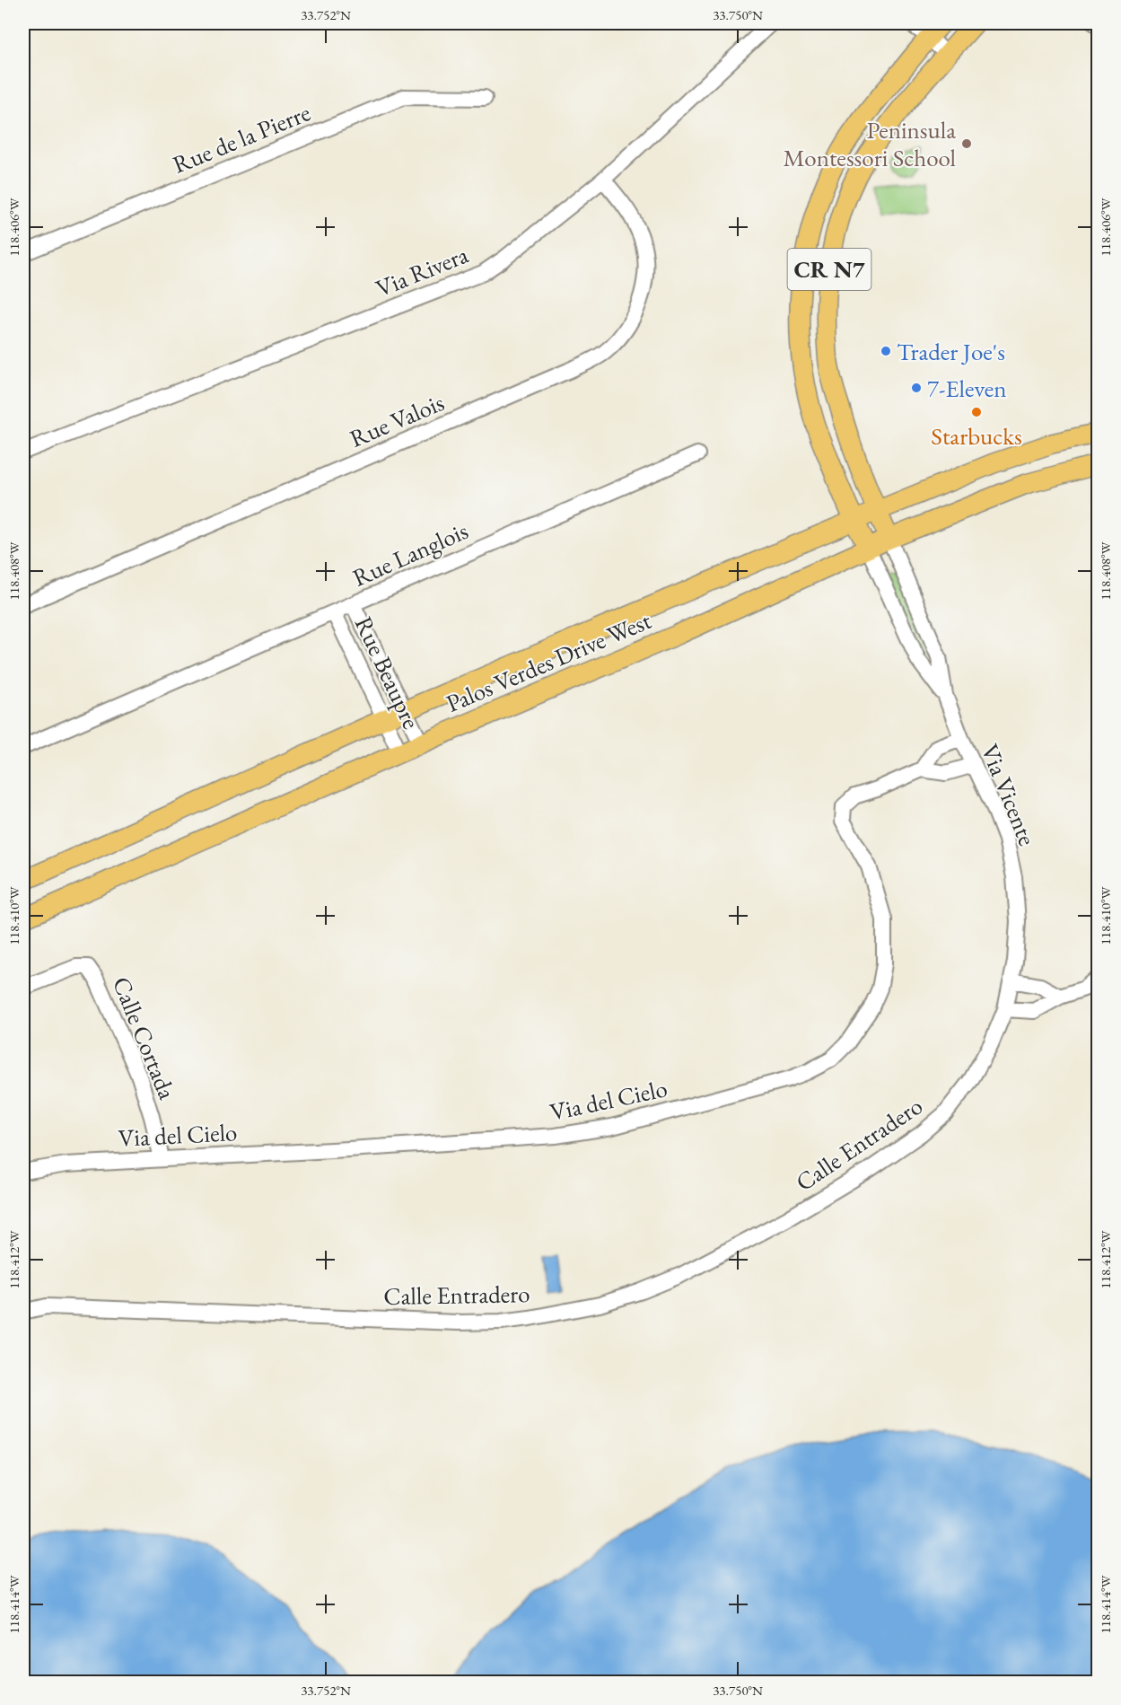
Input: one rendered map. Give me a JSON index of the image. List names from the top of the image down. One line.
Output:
{"streets":{"main road":["CR N7","Palos Verdes Drive West"],"street":["Rue de la Pierre","Via Rivera","Rue Valois","Rue Langlois","Rue Beaupre","Via Vicente","Calle Cortada","Via del Cielo","Calle Entradero"]},"crossings":[["CR N7","Palos Verdes Drive West"],["CR N7","Via Vicente"],["Via Rivera","Rue Valois"],["Rue Langlois","Rue Beaupre"],["Palos Verdes Drive West","Rue Beaupre"],["Palos Verdes Drive West","Via Vicente"],["Via Vicente","Calle Entradero"],["Calle Cortada","Via del Cielo"]],"places":["Peninsula Montessori School","Trader Joe's","7-Eleven","Starbucks"],"coordinates":["33.752°N","33.750°N","118.406°W","118.408°W","118.410°W","118.412°W","118.414°W"]}
